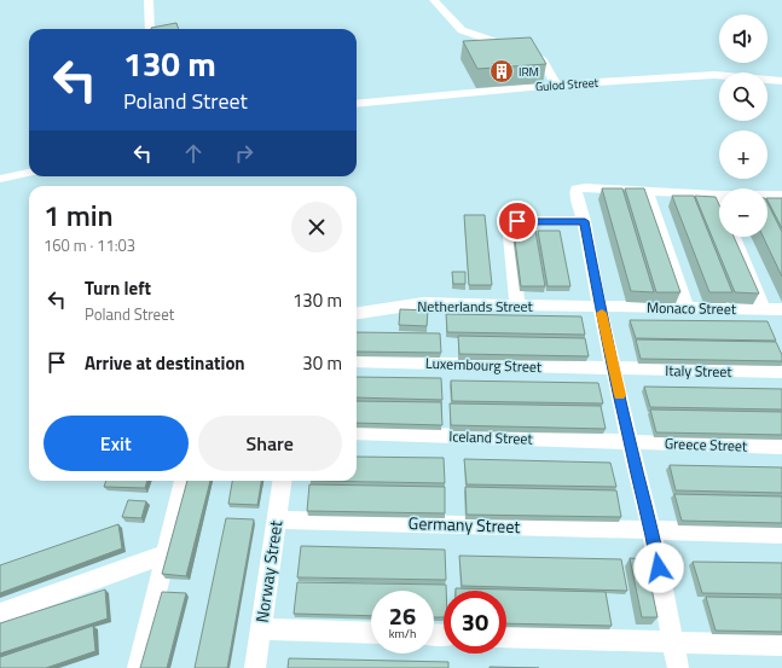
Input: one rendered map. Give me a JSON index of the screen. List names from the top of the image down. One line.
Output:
{"streets":{"street":["Gulod Street","Netherlands Street","Monaco Street","Luxembourg Street","Italy Street","Iceland Street","Greece Street","Germany Street","Norway Street"]},"crossings":[["Netherlands Street","Monaco Street"],["Luxembourg Street","Italy Street"],["Iceland Street","Greece Street"],["Germany Street","Norway Street"]],"places":{"building":["IRM"]},"page":{"map_buttons":["+","−"],"turn":["130 m","Poland Street"],"heading":["1 min","160 m · 11:03"],"list":[{"name":"Turn left","note":"Poland Street","value":"130 m"},{"name":"Arrive at destination","value":"30 m"}],"buttons":["Exit","Share"],"speed":"26 km/h","limit":"30"}}
